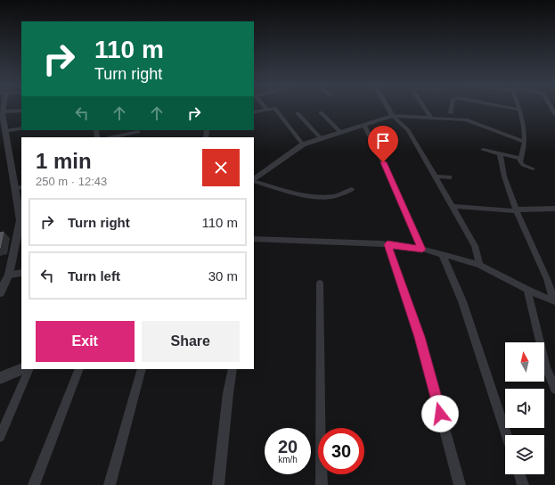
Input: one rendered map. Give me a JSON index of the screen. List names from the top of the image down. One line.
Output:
{"north":"top","page":{"turn":["110 m","Turn right"],"heading":["1 min","250 m · 12:43"],"list":[{"name":"Turn right","value":"110 m"},{"name":"Turn left","value":"30 m"}],"buttons":["Exit","Share"],"speed":"20 km/h","limit":"30"}}
